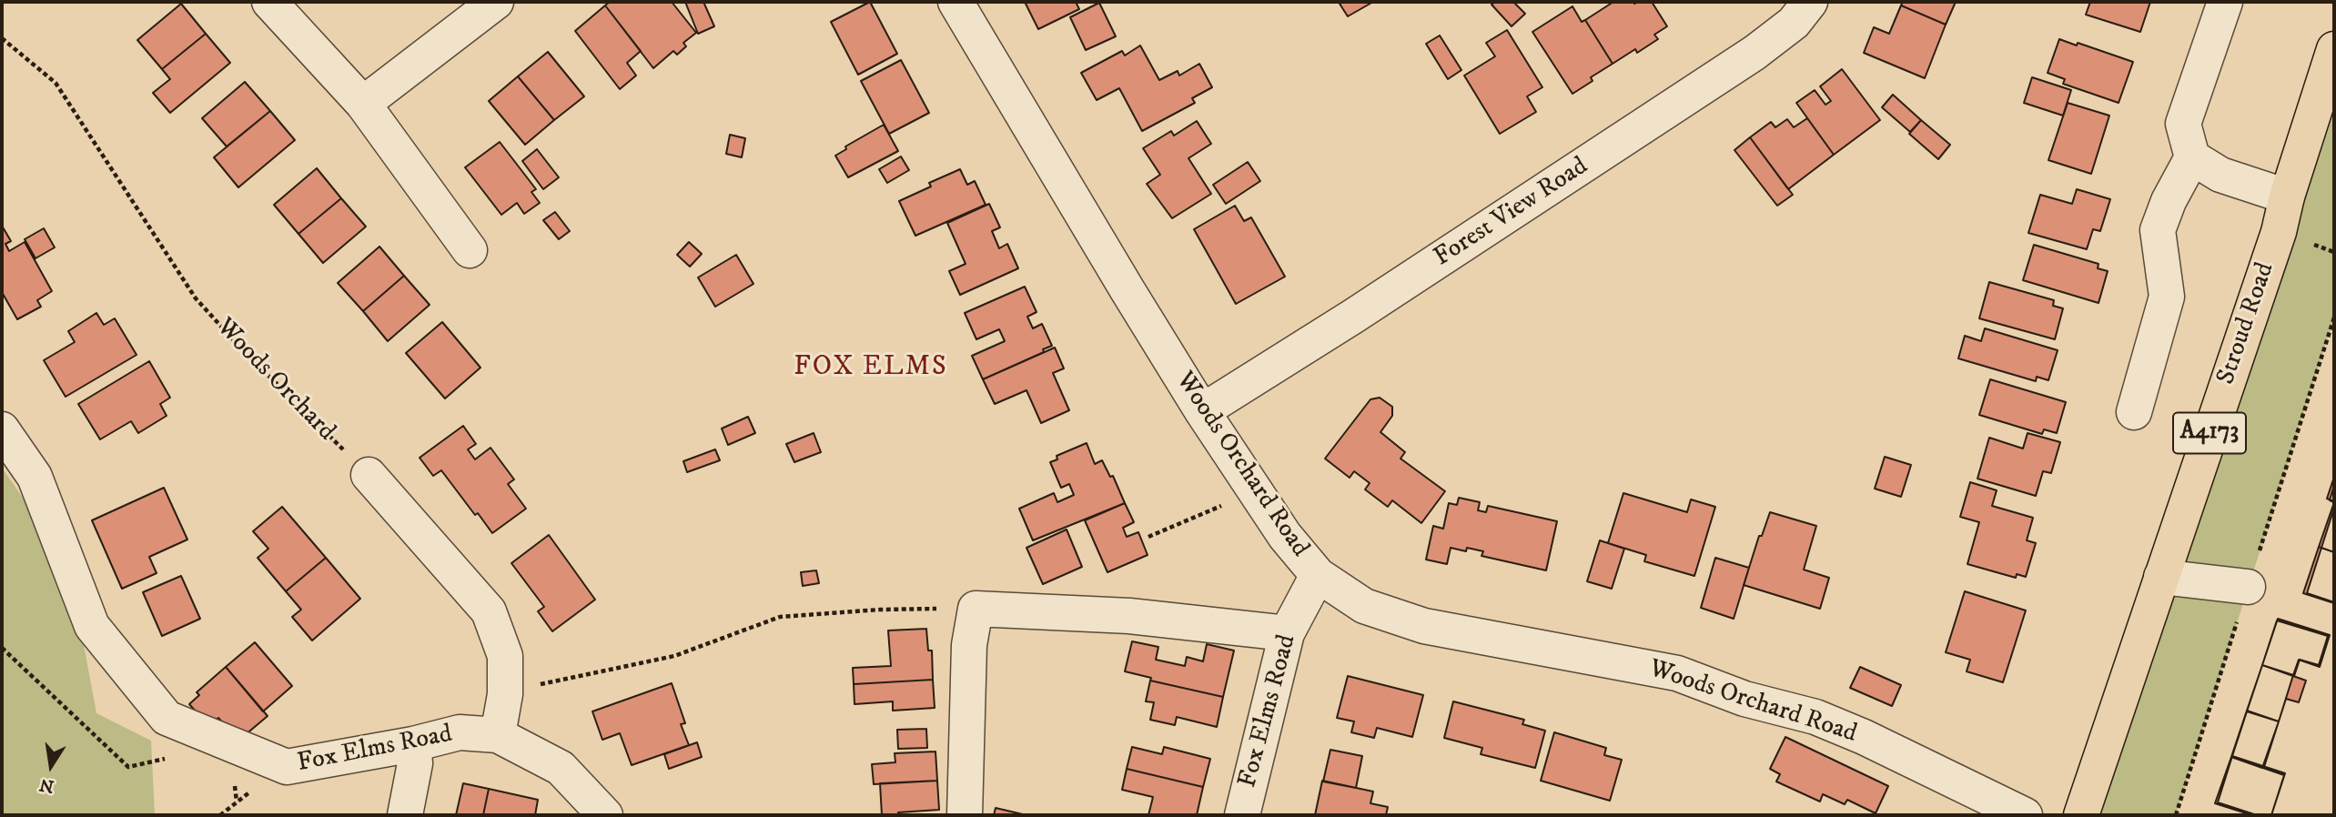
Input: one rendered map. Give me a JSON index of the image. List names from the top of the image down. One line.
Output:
{"streets":{"main road":["Stroud Road","A4173"],"street":["Forest View Road","Woods Orchard Road","Fox Elms Road"],"path":["Woods Orchard"]},"crossings":[["Forest View Road","Woods Orchard Road"],["Woods Orchard Road","Fox Elms Road"]],"districts":["FOX ELMS"],"north":"bottom"}
